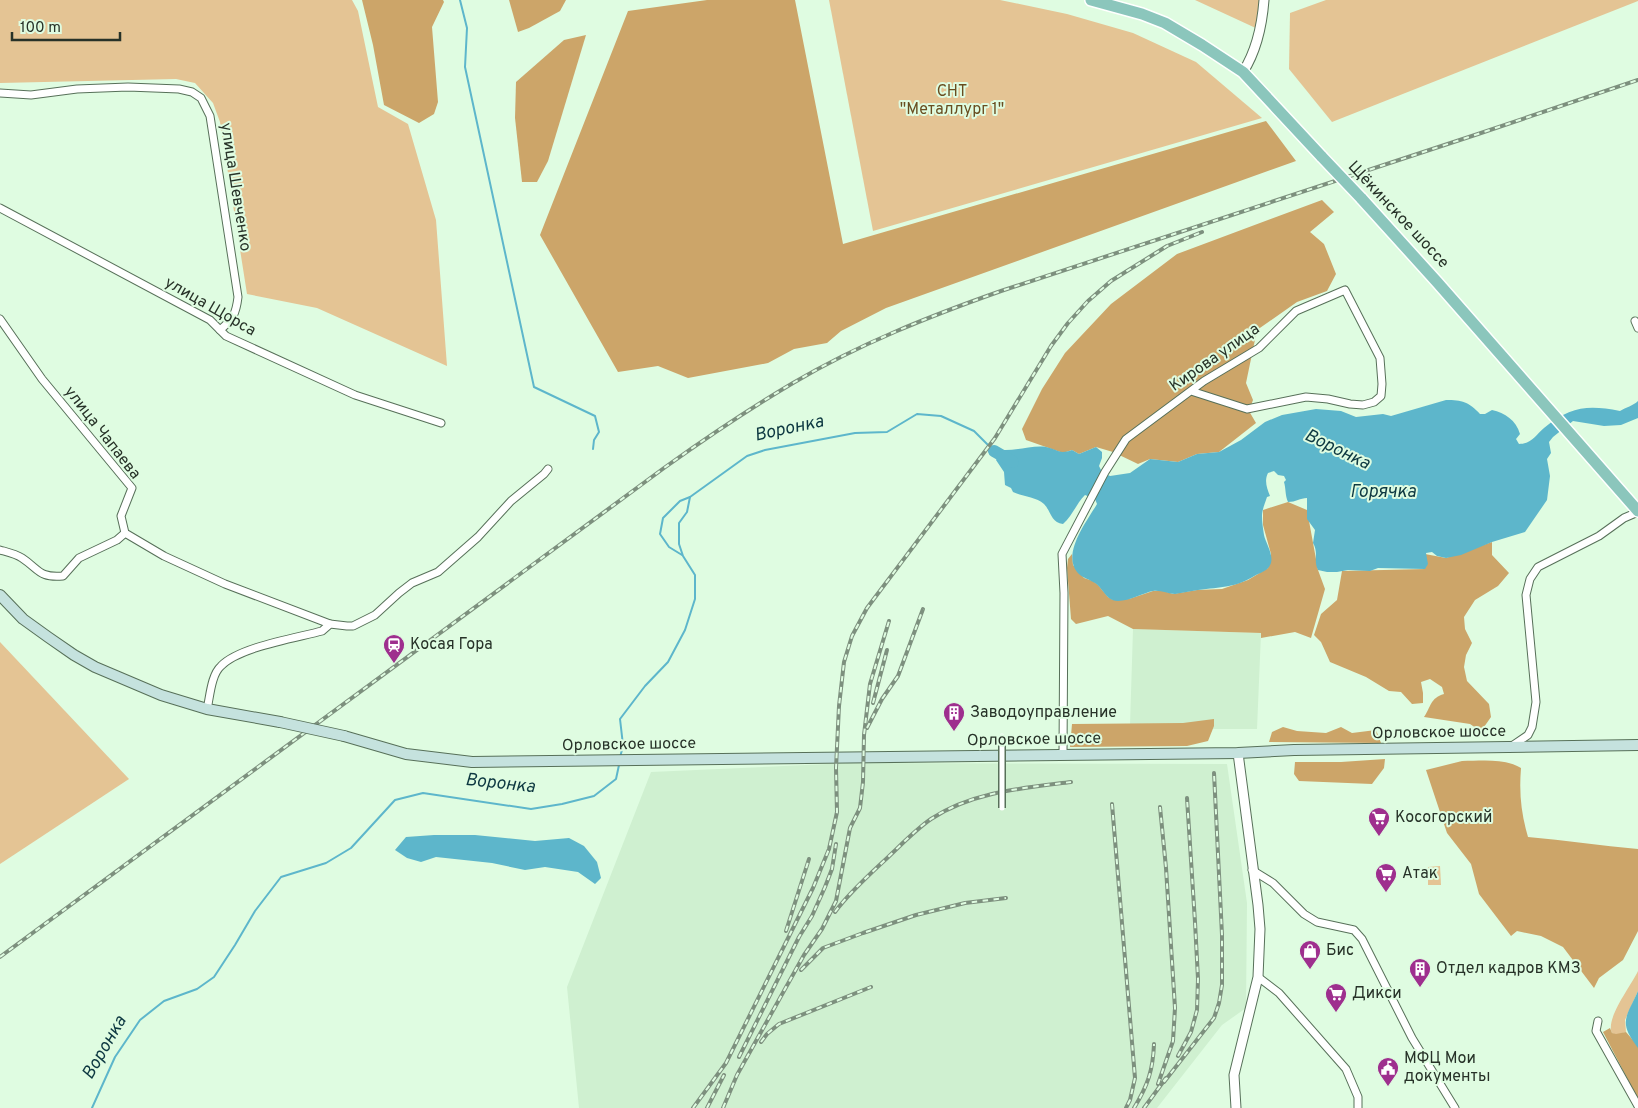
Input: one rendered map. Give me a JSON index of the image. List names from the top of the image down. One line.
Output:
{"streets":{"main road":["Щёкинское шоссе","Орловское шоссе"],"street":["улица Шевченко","улица Щорса","Кирова улица","улица Чапаева"]},"crossings":[["улица Шевченко","улица Щорса"],["Кирова улица","Орловское шоссе"]],"water":["Воронка","Горячка"],"parks":["СНТ \"Металлург 1\""],"places":{"station":["Косая Гора"],"building":["Заводоуправление","Отдел кадров КМЗ"],"supermarket":["Косогорский","Атак","Дикси"],"shop":["Бис"],"public building":["МФЦ Мои документы"]},"scale_bar":"100 m"}
